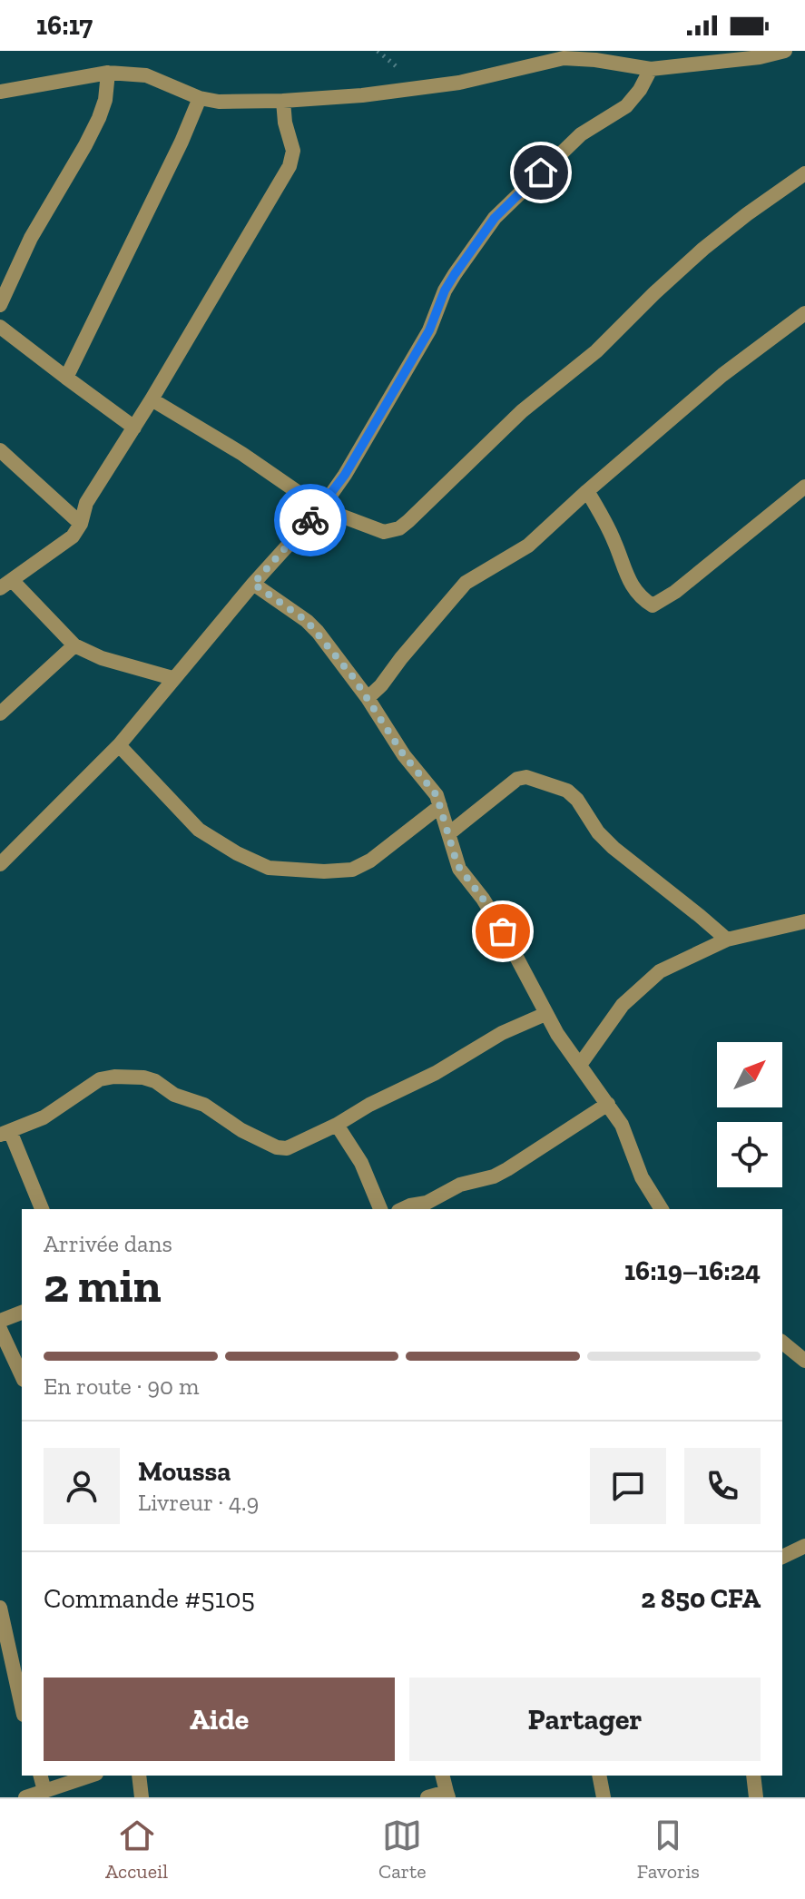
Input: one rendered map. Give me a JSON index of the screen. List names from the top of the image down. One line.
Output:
{"north":"top right","page":{"status":"16:17","heading":["2 min","Arrivée dans","16:19–16:24"],"panel":["Moussa","Livreur · 4.9","Commande #5105","2 850 CFA"],"bar":"En route · 90 m","buttons":["Aide","Partager"],"tabs":["Accueil","Carte","Favoris"]}}
